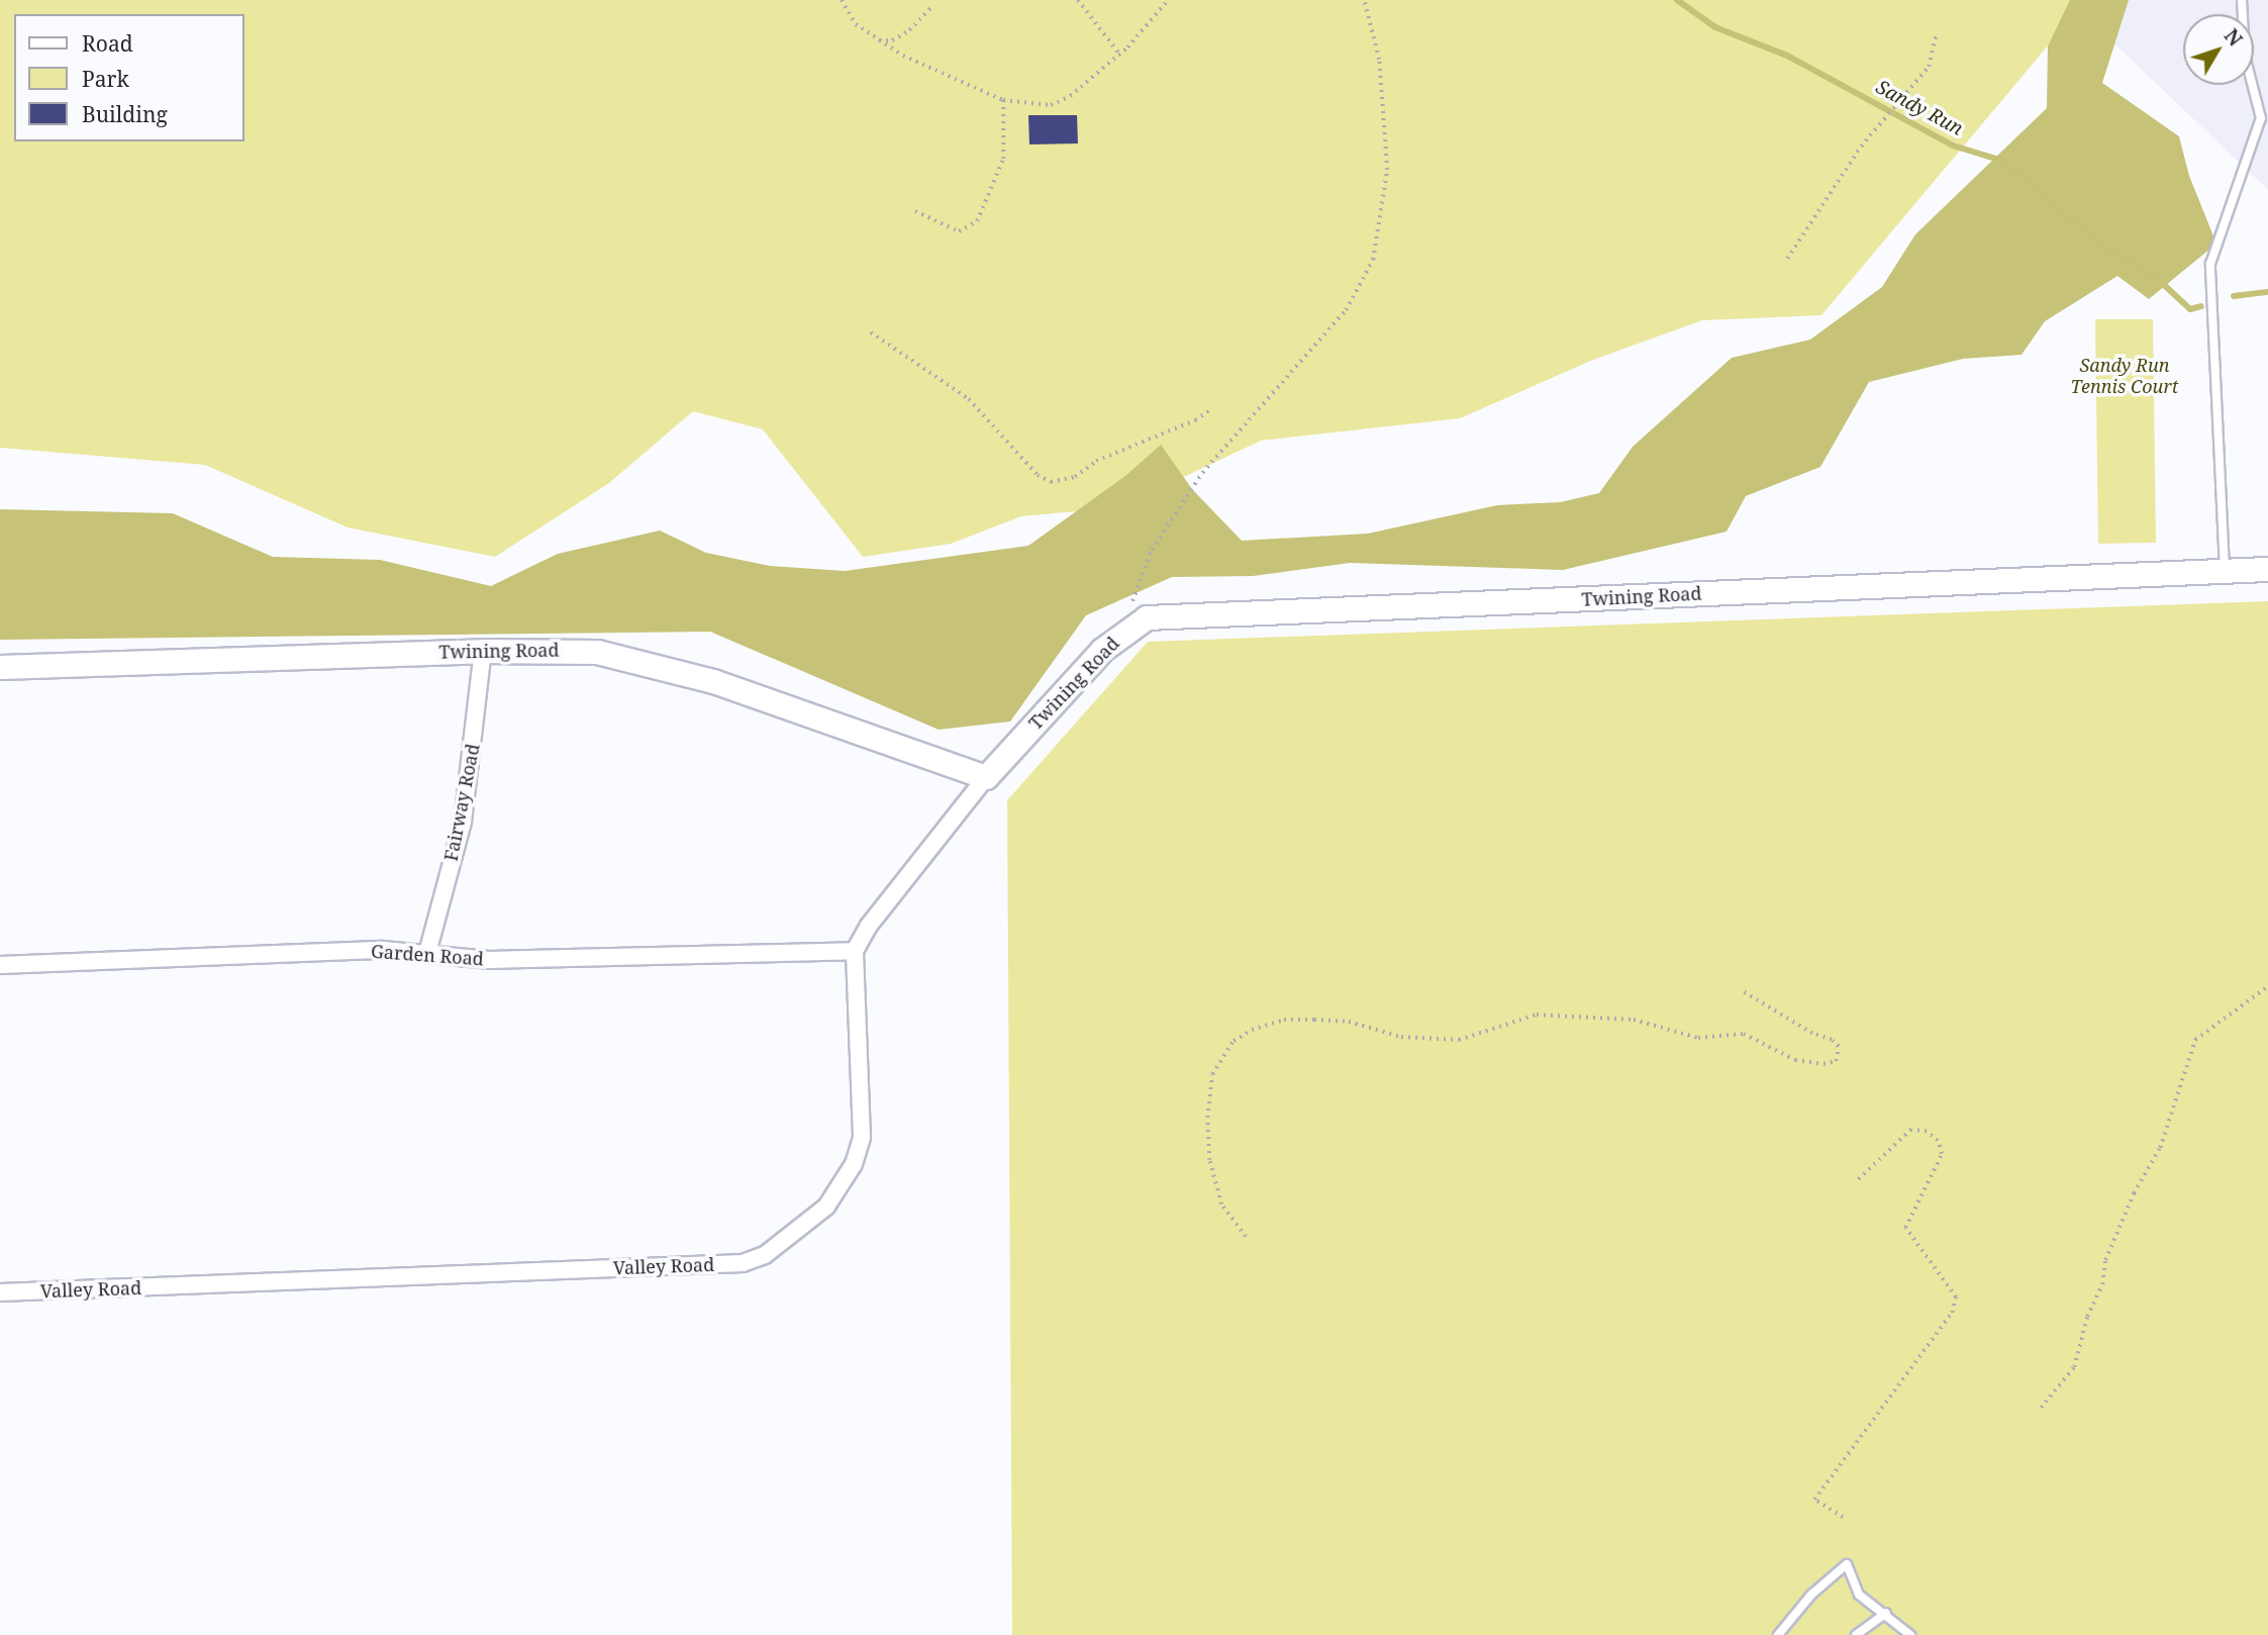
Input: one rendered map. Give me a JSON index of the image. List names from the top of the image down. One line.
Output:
{"streets":{"street":["Twining Road","Fairway Road","Garden Road","Valley Road"]},"crossings":[["Twining Road","Fairway Road"],["Fairway Road","Garden Road"],["Garden Road","Valley Road"]],"water":["Sandy Run"],"parks":["Sandy Run Tennis Court"],"legend":["Road","Park","Building"],"north":"top right"}
